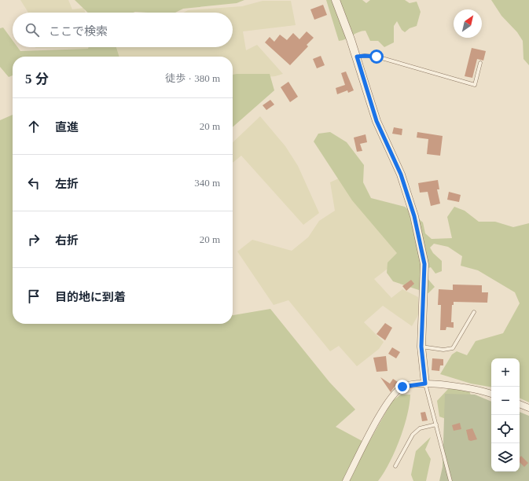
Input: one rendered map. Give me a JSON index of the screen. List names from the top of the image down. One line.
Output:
{"north":"top right","page":{"search":"ここで検索","heading":["5 分","徒歩 · 380 m"],"list":[["直進","20 m"],["左折","340 m"],["右折","20 m"],"目的地に到着"],"map_buttons":["+","−"]}}
